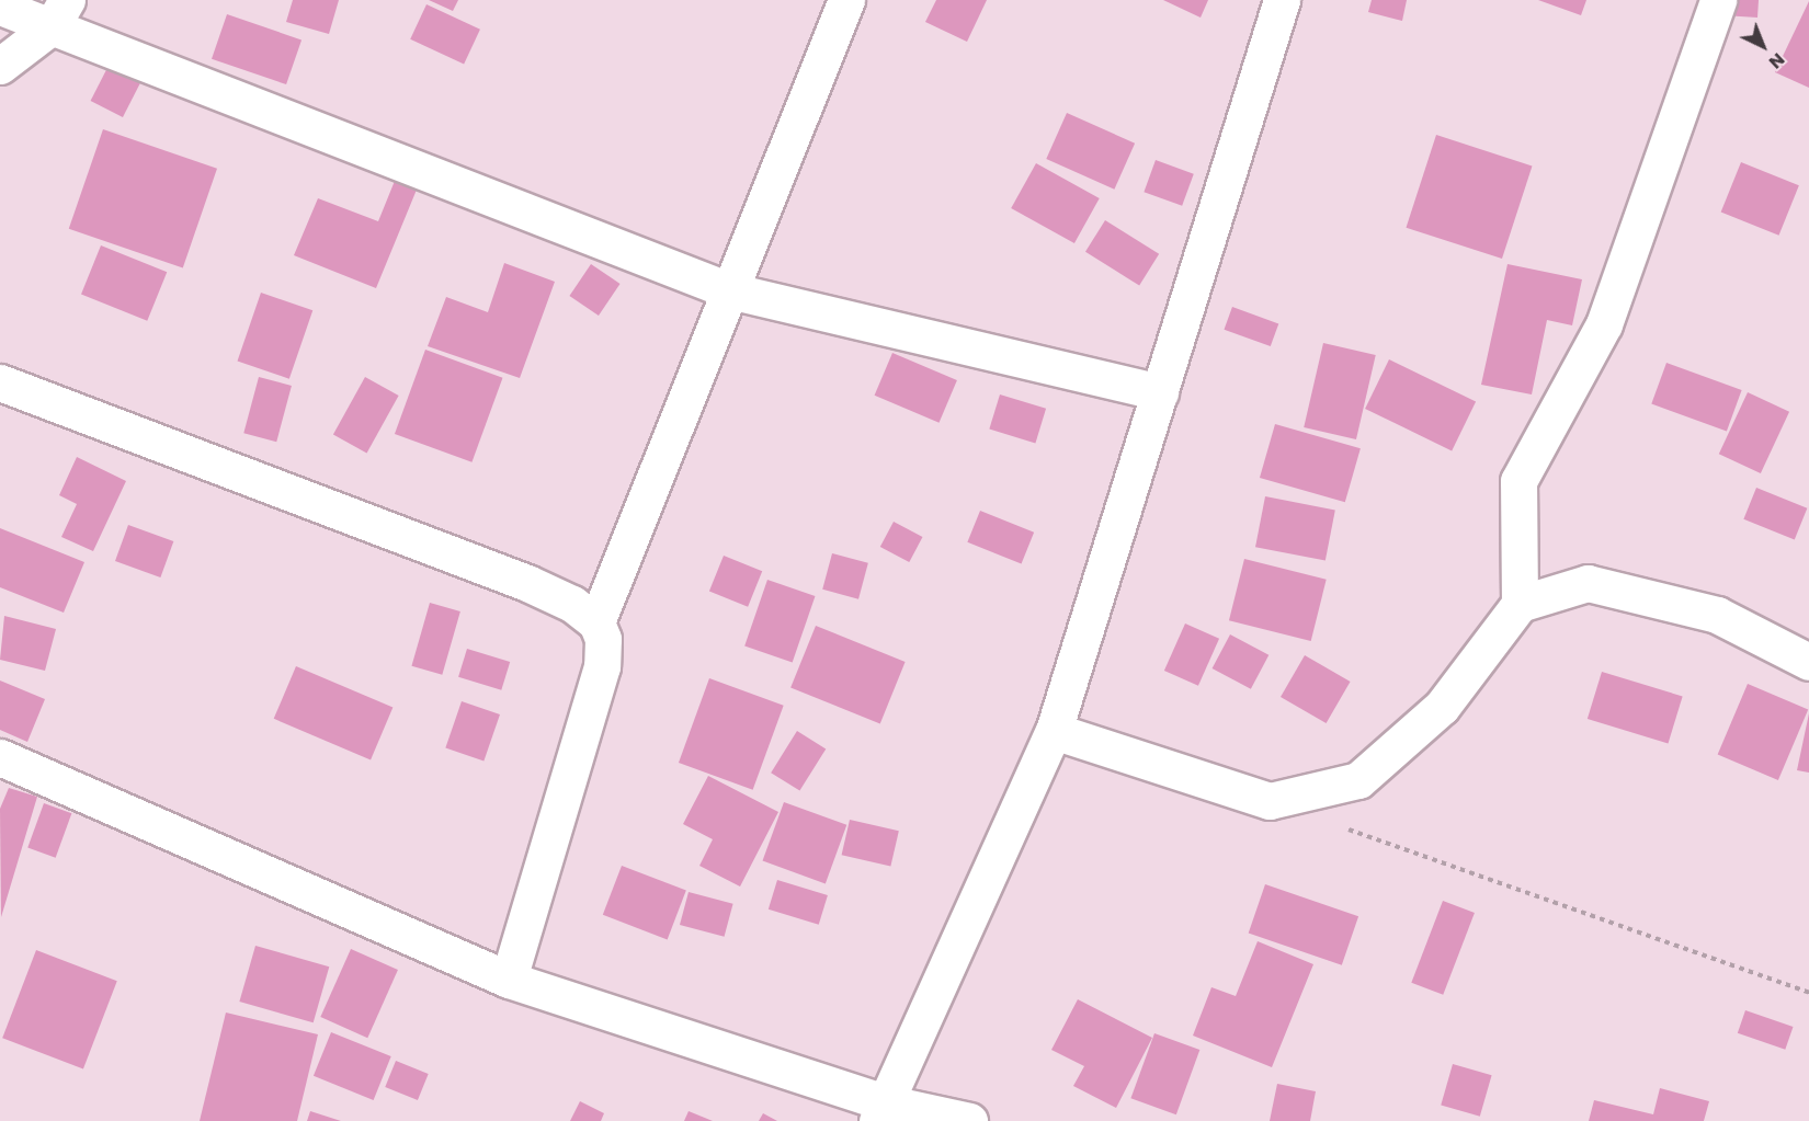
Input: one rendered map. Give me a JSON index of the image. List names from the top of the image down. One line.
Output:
{"north":"bottom right"}
